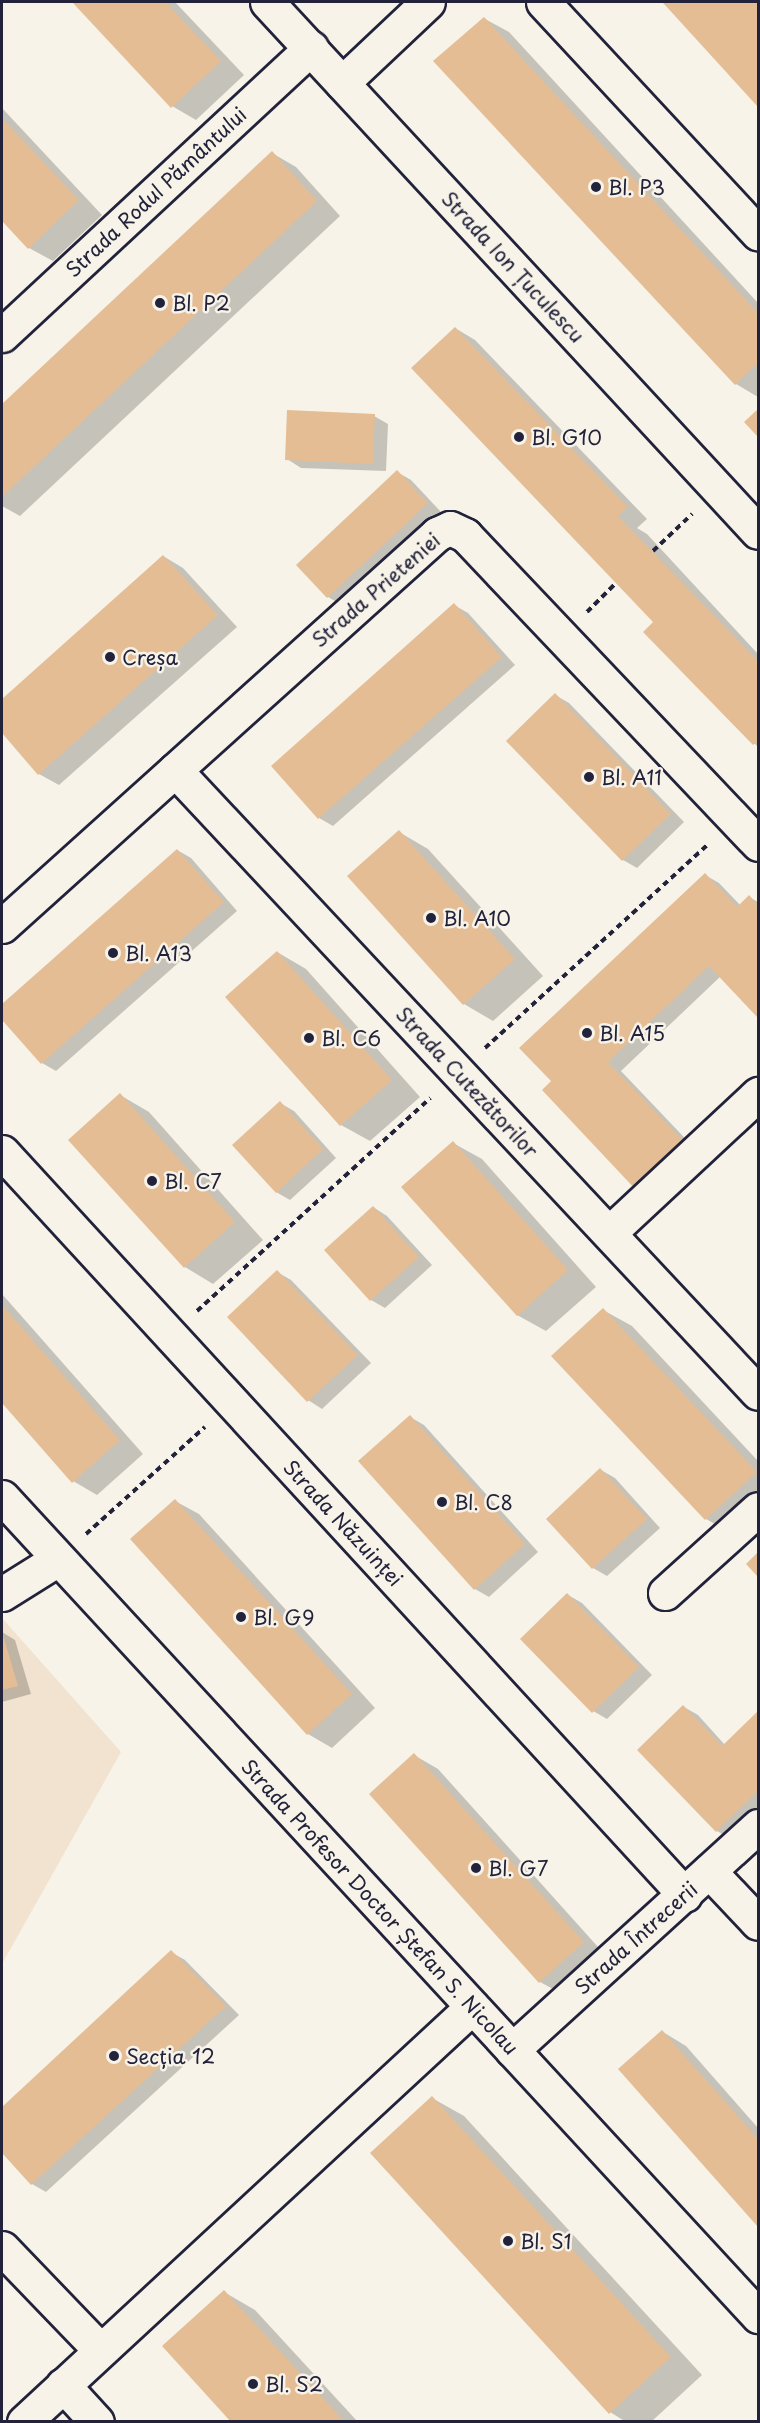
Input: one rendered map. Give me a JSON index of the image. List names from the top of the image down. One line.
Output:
{"streets":{"street":["Strada Rodul Pământului","Strada Ion Țuculescu","Strada Prieteniei","Strada Cutezătorilor","Strada Năzuinței","Strada Profesor Doctor Ștefan S. Nicolau","Strada Întrecerii"]},"crossings":[["Strada Rodul Pământului","Strada Ion Țuculescu"],["Strada Prieteniei","Strada Cutezătorilor"],["Strada Năzuinței","Strada Întrecerii"],["Strada Profesor Doctor Ștefan S. Nicolau","Strada Întrecerii"]],"places":["Bl. P3","Bl. P2","Bl. G10","Creșa","Bl. A11","Bl. A10","Bl. A13","Bl. A15","Bl. C6","Bl. C7","Bl. C8","Bl. G9","Bl. G7","Secția 12","Bl. S1","Bl. S2"]}
